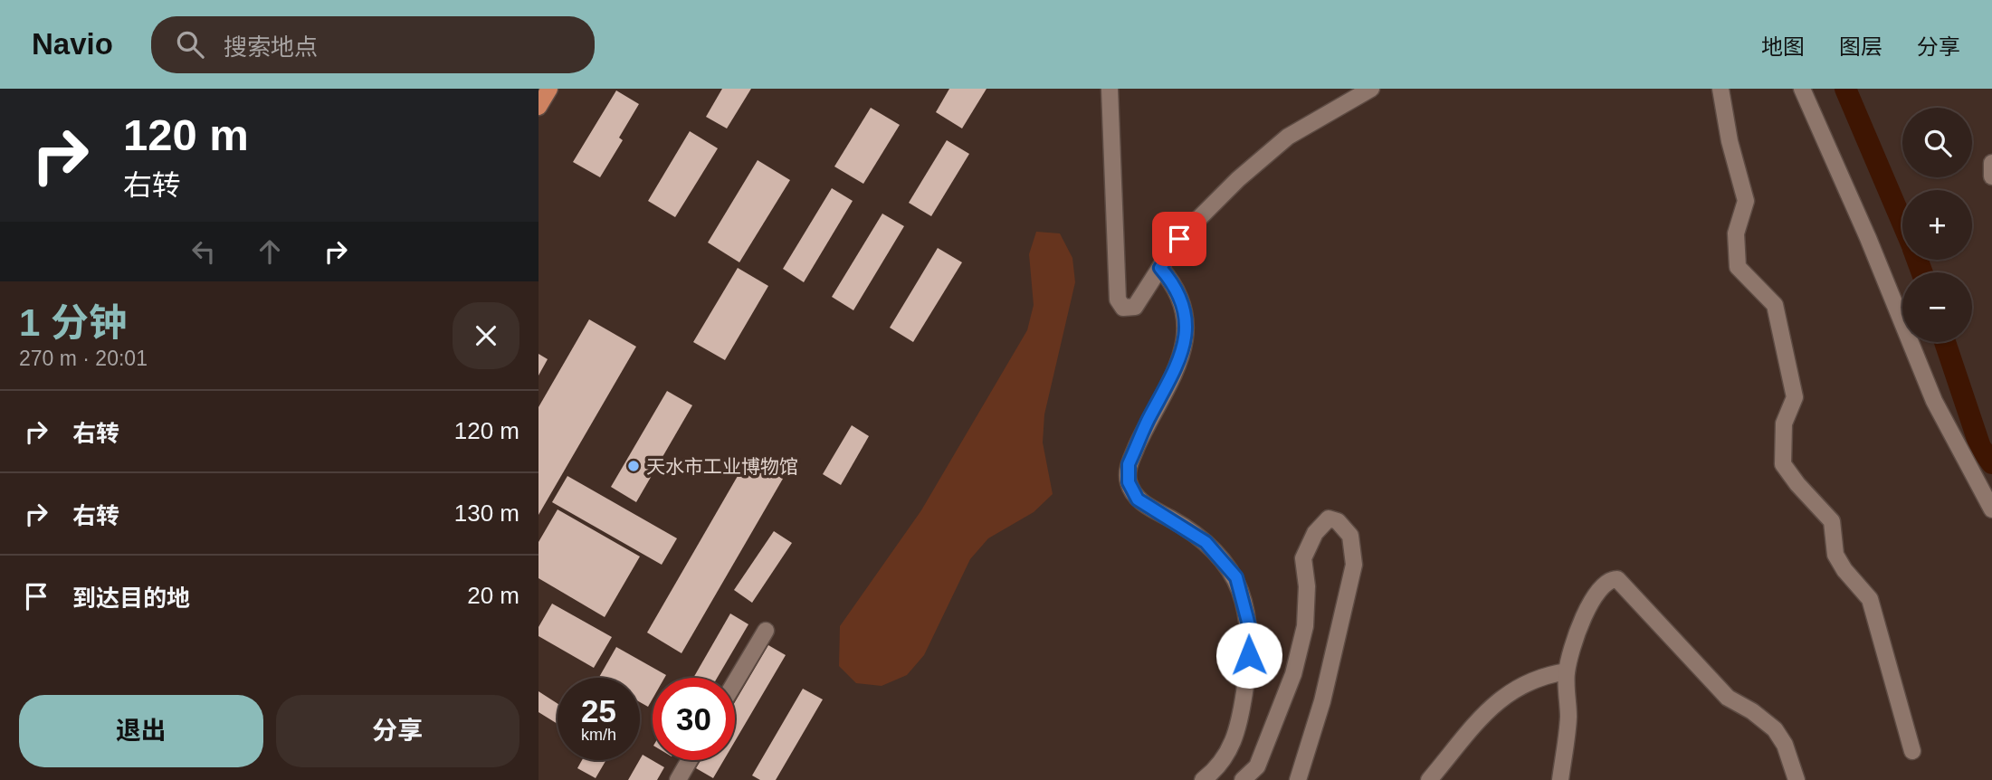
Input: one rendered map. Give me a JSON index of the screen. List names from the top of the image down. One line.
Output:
{"places":["天水市工业博物馆"],"page":{"header":"Navio","search":"搜索地点","nav":["地图","图层","分享"],"turn":["120 m","右转"],"map_buttons":["+","−"],"heading":["1 分钟","270 m · 20:01"],"list":[{"name":"右转","value":"120 m"},{"name":"右转","value":"130 m"},{"name":"到达目的地","value":"20 m"}],"speed":"25 km/h","limit":"30","buttons":["退出","分享"]}}
